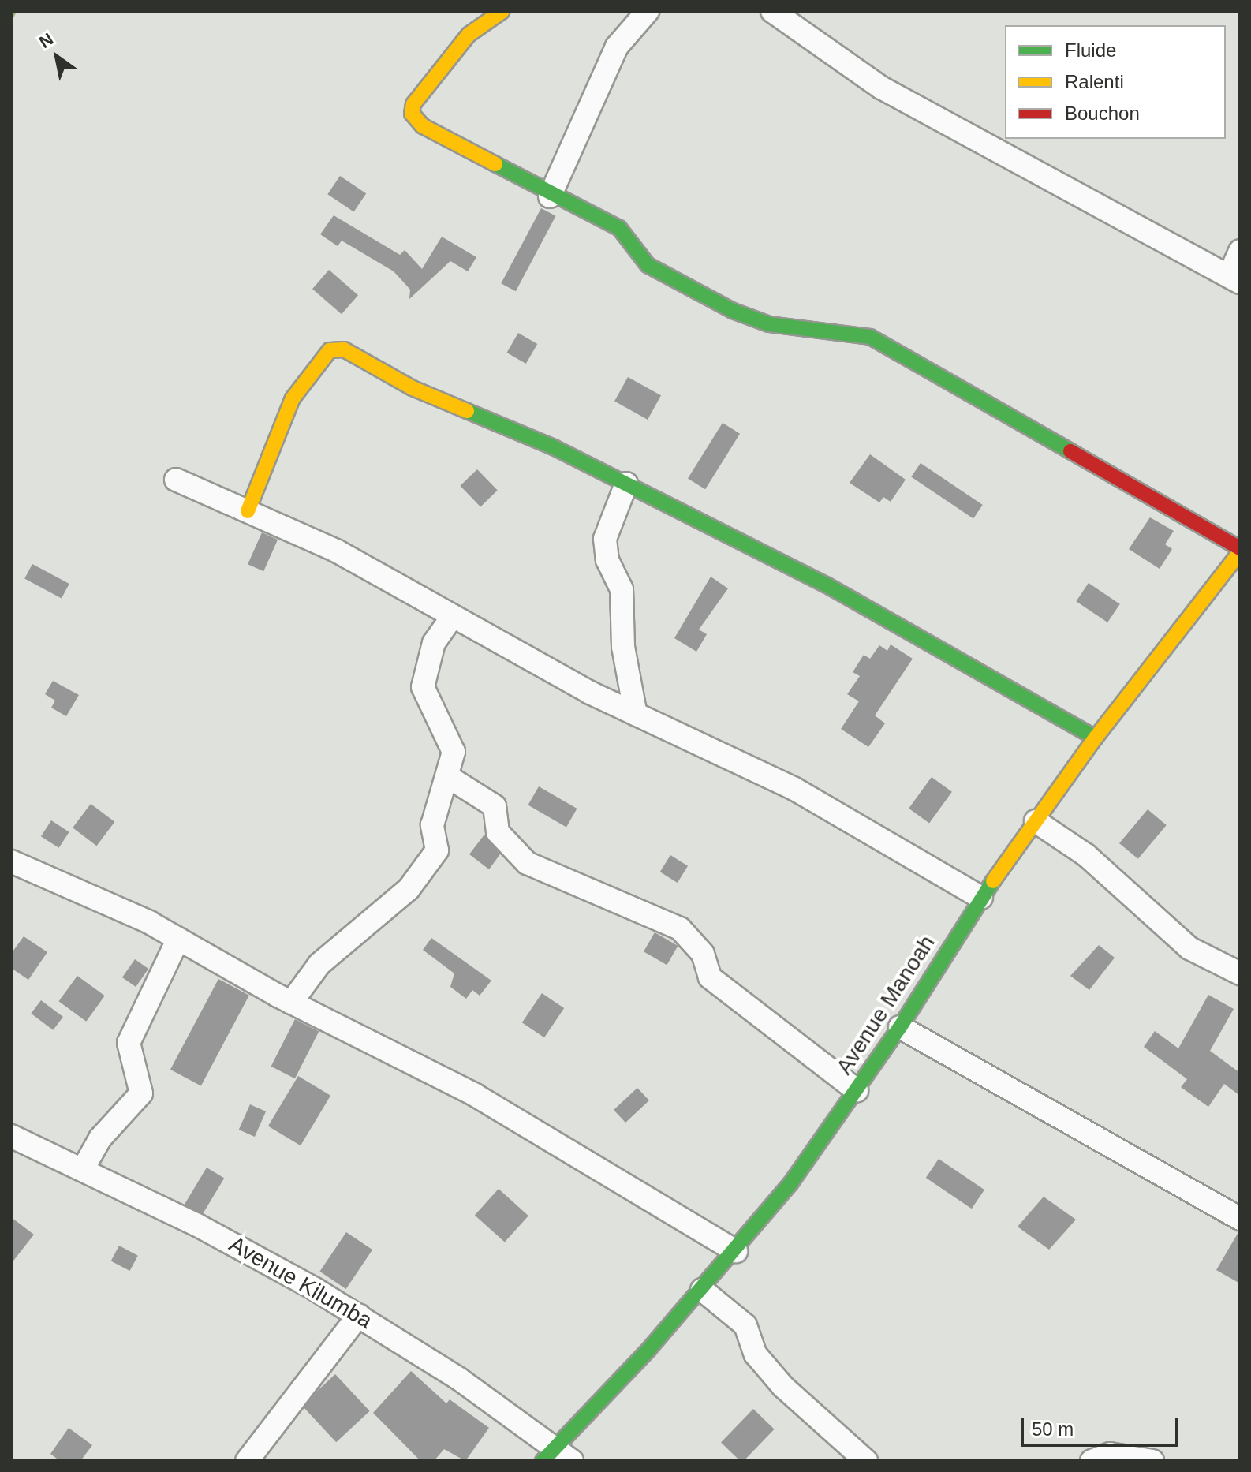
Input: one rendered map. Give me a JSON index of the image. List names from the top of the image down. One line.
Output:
{"streets":{"street":["Avenue Manoah","Avenue Kilumba"]},"crossings":[["Avenue Manoah","Avenue Kilumba"]],"legend":["Fluide","Ralenti","Bouchon"],"scale_bar":"50 m","north":"top left"}
